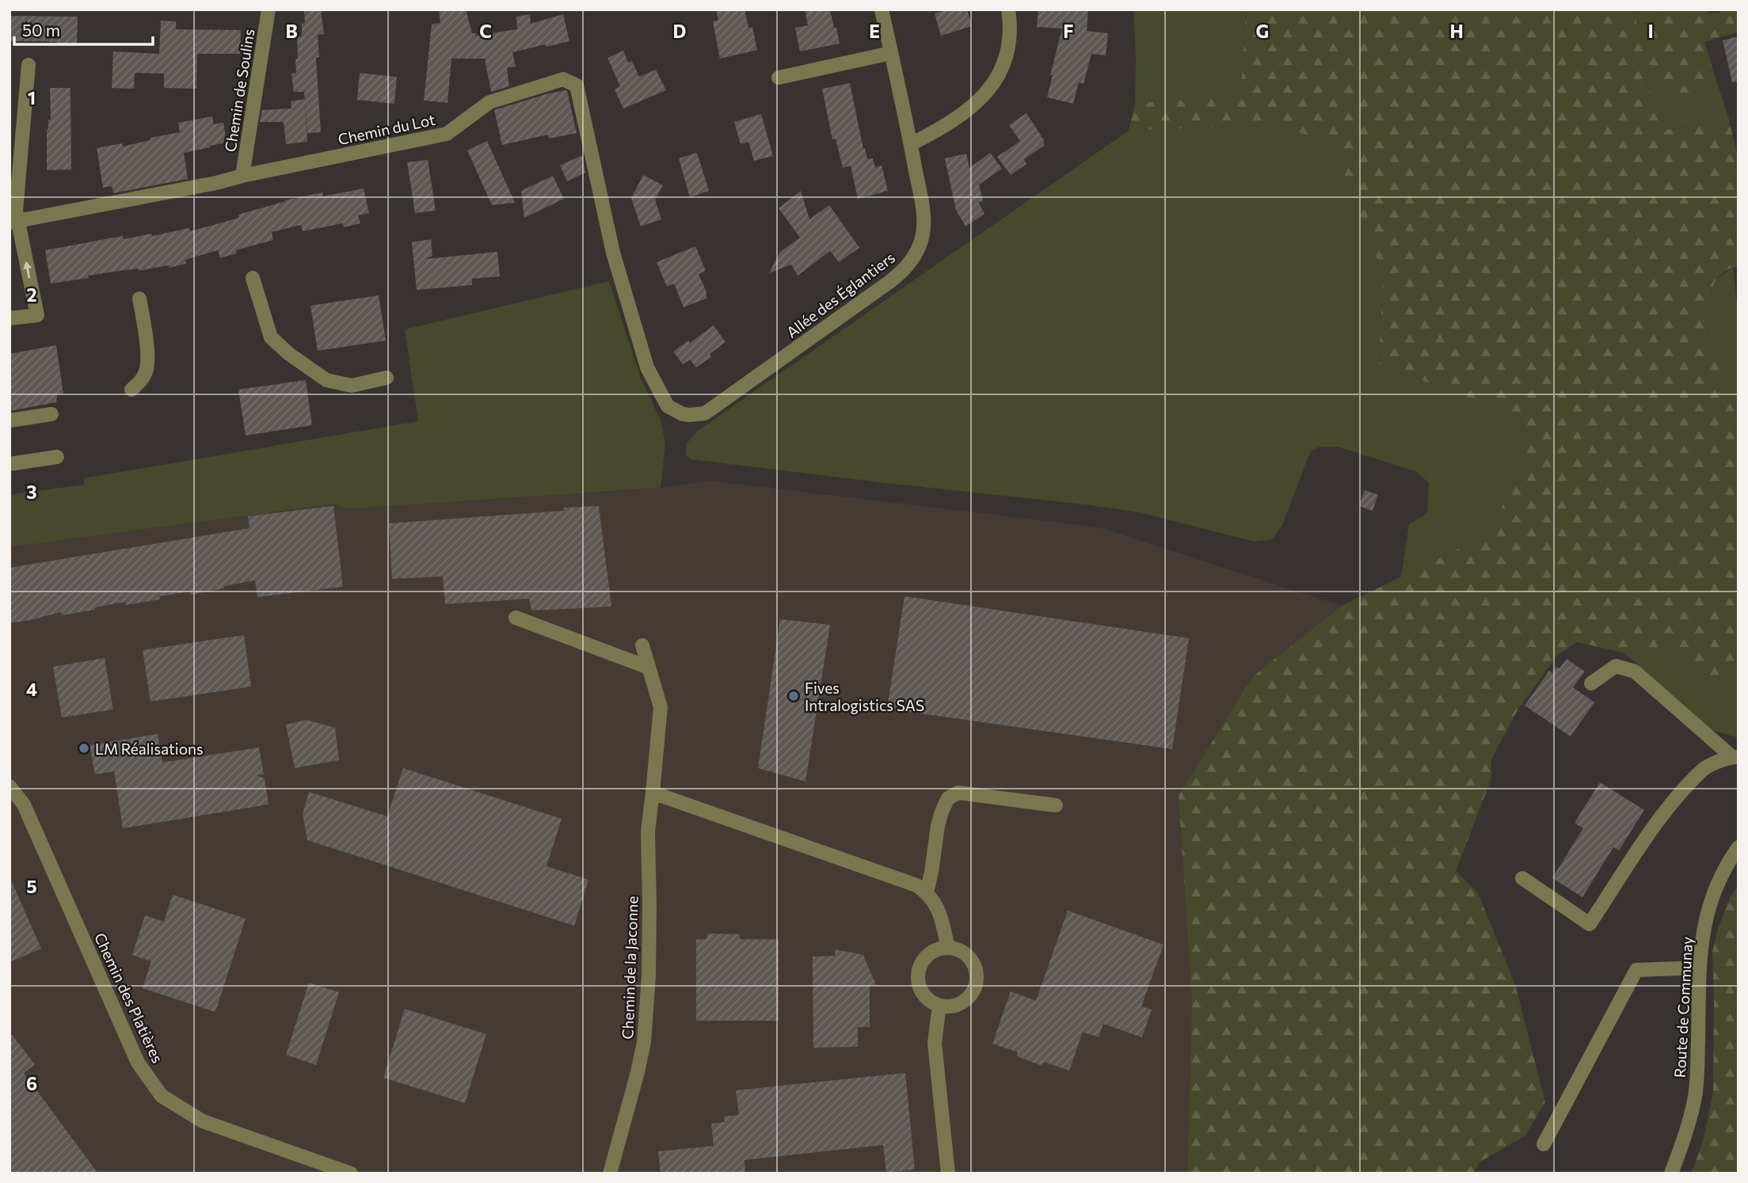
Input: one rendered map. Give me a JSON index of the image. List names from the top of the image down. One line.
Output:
{"streets":{"street":["Chemin de Soulins","Chemin du Lot","Allée des Églantiers","Chemin de la Jaconne","Chemin des Platières","Route de Communay"]},"crossings":[["Chemin de Soulins","Chemin du Lot"],["Chemin du Lot","Allée des Églantiers"]],"places":["Fives Intralogistics SAS","LM Réalisations"],"scale_bar":"50 m","grid":{"columns":["B","C","D","E","F","G","H","I"],"rows":["1","2","3","4","5","6"]}}
